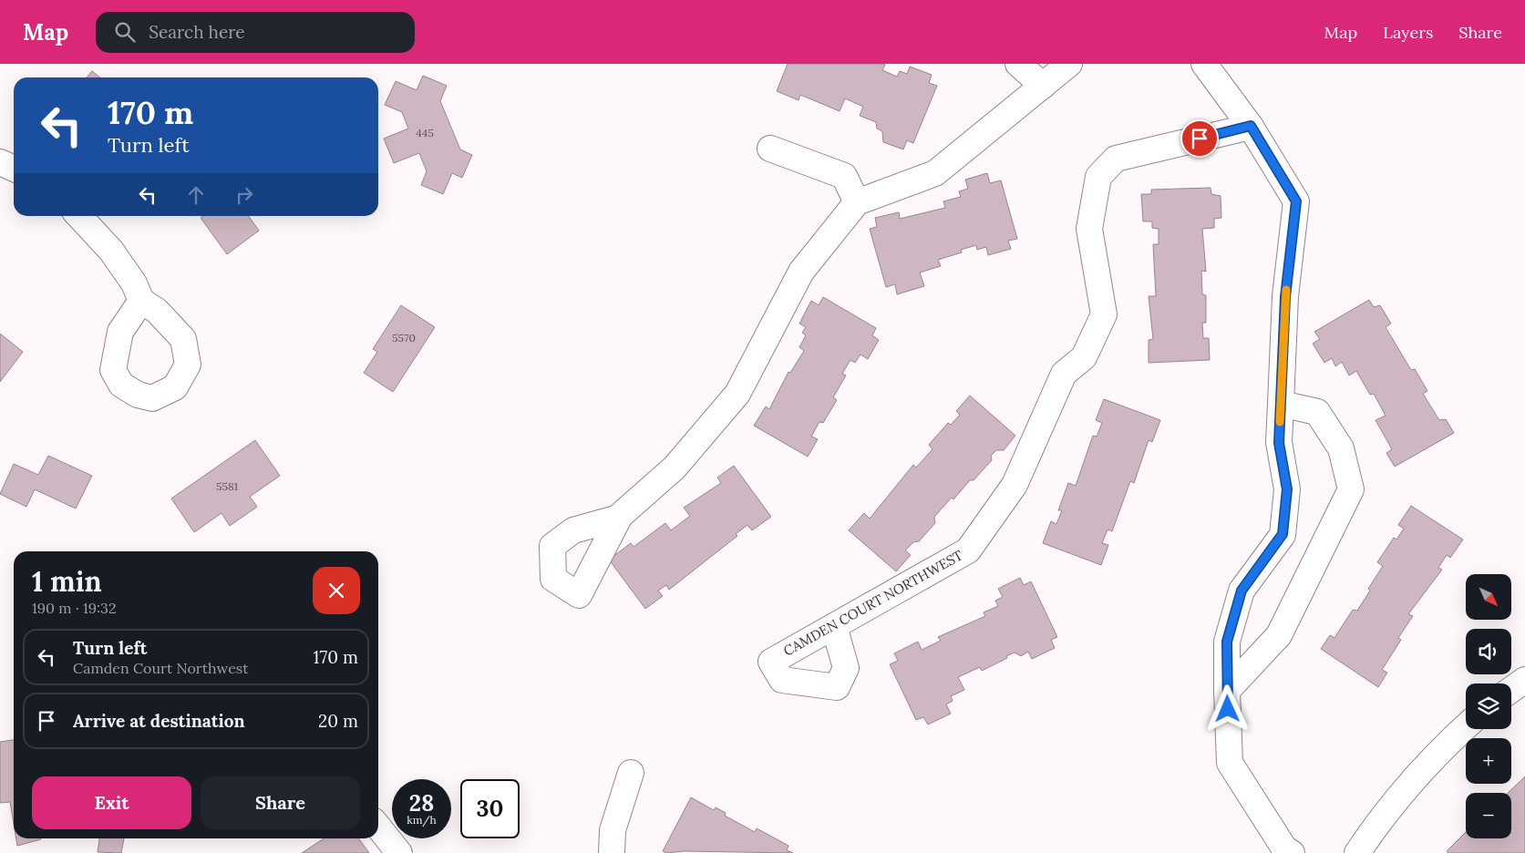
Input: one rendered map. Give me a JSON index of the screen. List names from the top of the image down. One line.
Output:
{"streets":{"street":["CAMDEN COURT NORTHWEST"]},"house_numbers":["445","5570","5581"],"north":"bottom right","page":{"header":"Map","search":"Search here","nav":["Map","Layers","Share"],"turn":["170 m","Turn left"],"heading":["1 min","190 m · 19:32"],"map_buttons":["+","−"],"list":[{"name":"Turn left","note":"Camden Court Northwest","value":"170 m"},{"name":"Arrive at destination","value":"20 m"}],"buttons":["Exit","Share"],"speed":"28 km/h","limit":"30"}}
